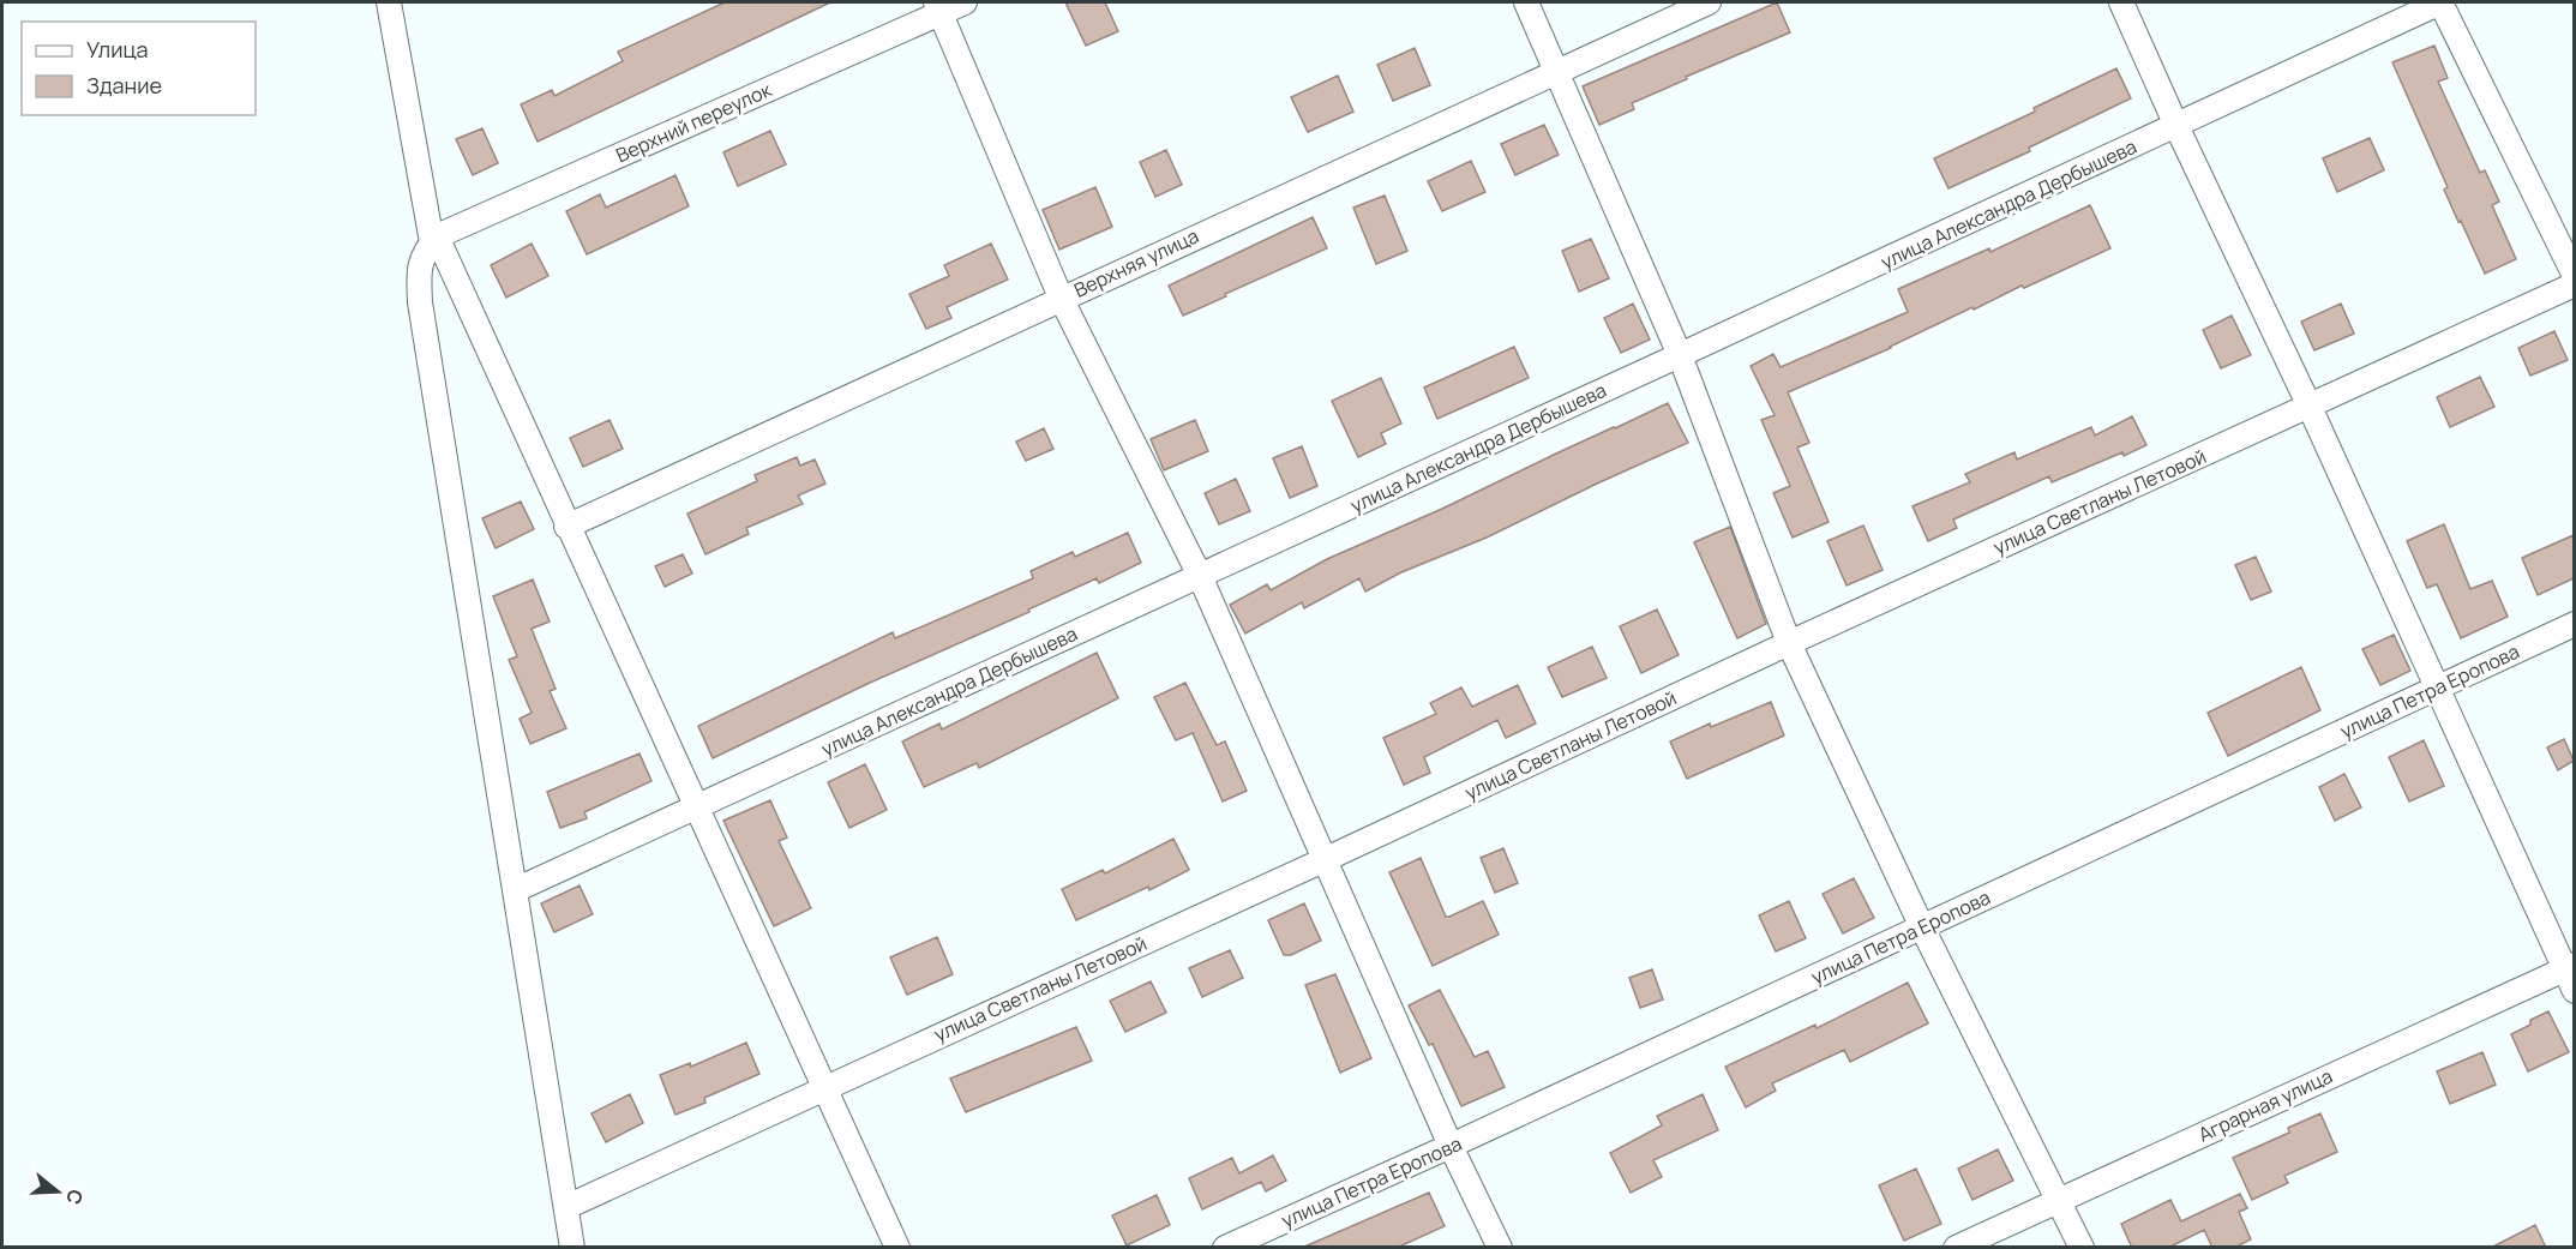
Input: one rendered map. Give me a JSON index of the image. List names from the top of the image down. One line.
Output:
{"streets":{"street":["Верхний переулок","улица Александра Дербышева","Верхняя улица","улица Светланы Летовой","улица Петра Еропова","Аграрная улица"]},"legend":["Улица","Здание"],"north":"right"}
